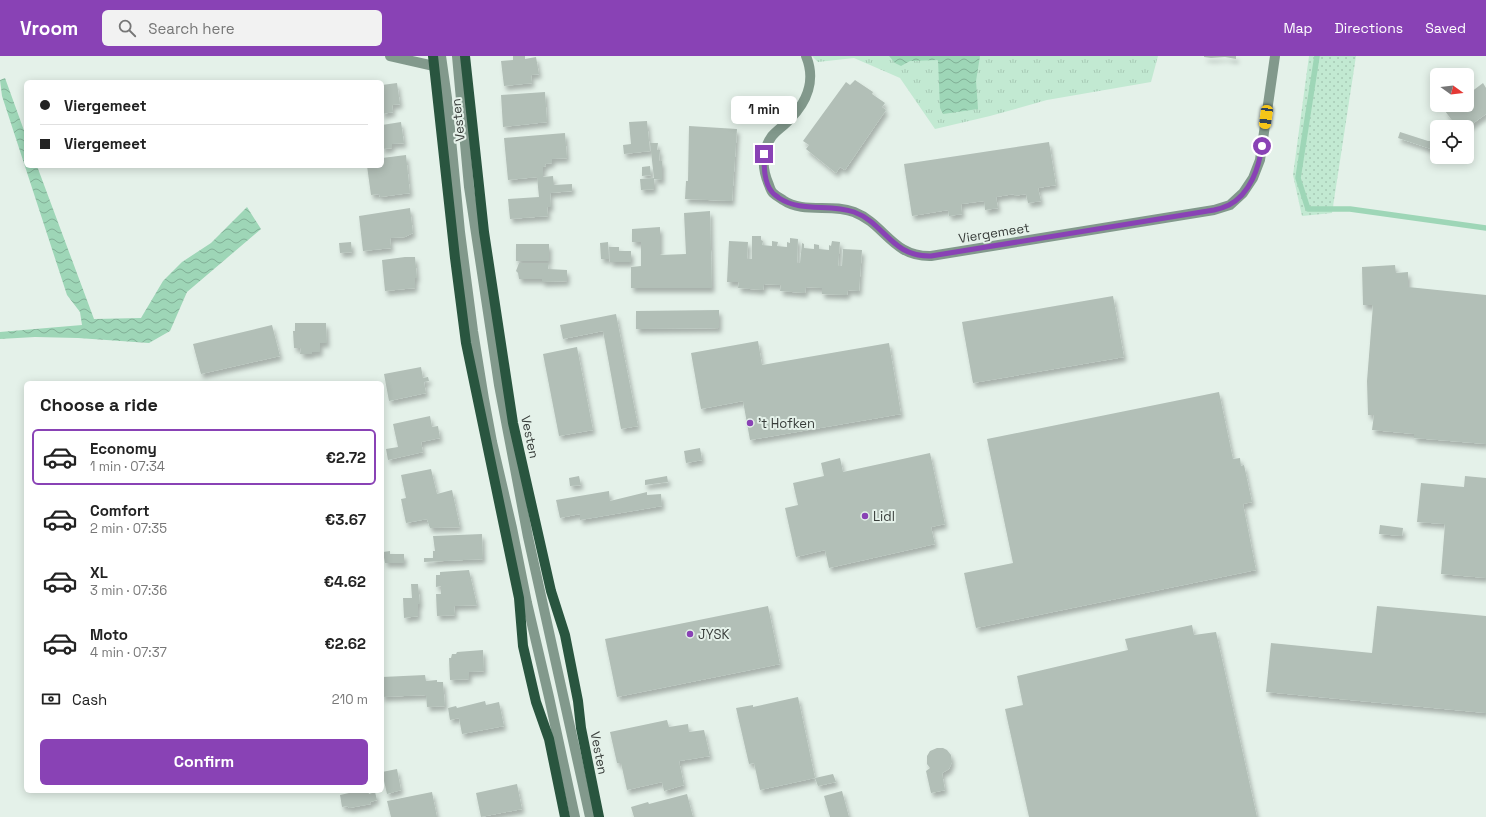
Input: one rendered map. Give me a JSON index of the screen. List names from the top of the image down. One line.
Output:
{"streets":{"main road":["Vesten"],"street":["Viergemeet"]},"places":["'t Hofken","Lidl","JYSK"],"north":"right","page":{"header":"Vroom","search":"Search here","nav":["Map","Directions","Saved"],"banner":["Viergemeet","Viergemeet"],"bubble":"1 min","heading":"Choose a ride","list":[{"name":"Economy","note":"1 min · 07:34","value":"€2.72"},{"name":"Comfort","note":"2 min · 07:35","value":"€3.67"},{"name":"XL","note":"3 min · 07:36","value":"€4.62"},{"name":"Moto","note":"4 min · 07:37","value":"€2.62"}],"pay":["Cash","210 m"],"buttons":"Confirm"}}
